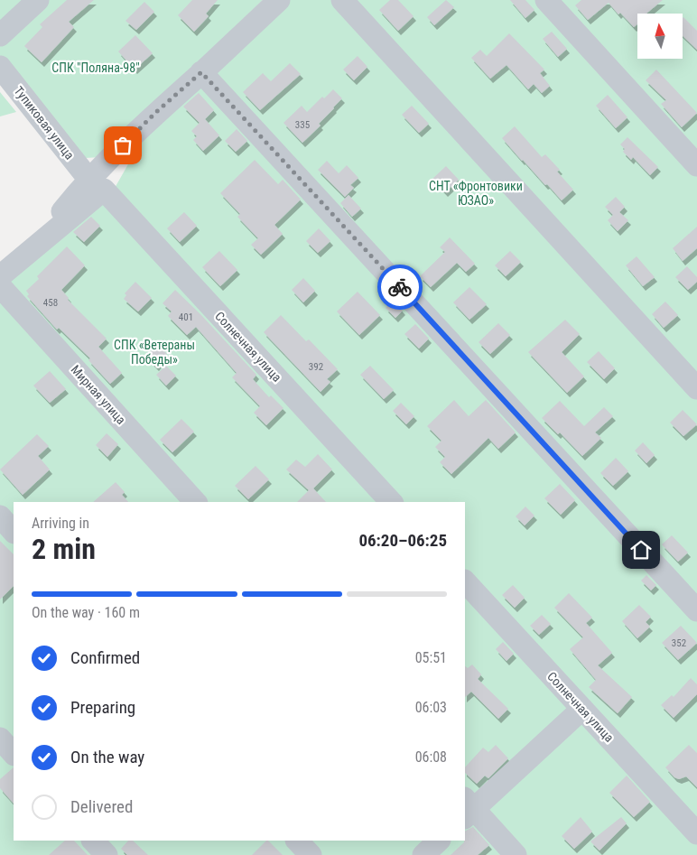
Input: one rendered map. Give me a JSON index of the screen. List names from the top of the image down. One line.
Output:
{"streets":{"street":["Тупиковая улица","Солнечная улица","Мирная улица"]},"crossings":[["Тупиковая улица","Солнечная улица"]],"parks":["СПК \"Поляна-98\"","СНТ «Фронтовики ЮЗАО»","СПК «Ветераны Победы»"],"house_numbers":["335","458","401","392","352"],"north":"top","page":{"heading":["2 min","Arriving in","06:20–06:25"],"bar":"On the way · 160 m","list":[["Confirmed","05:51"],["Preparing","06:03"],["On the way","06:08"],"Delivered"]}}
